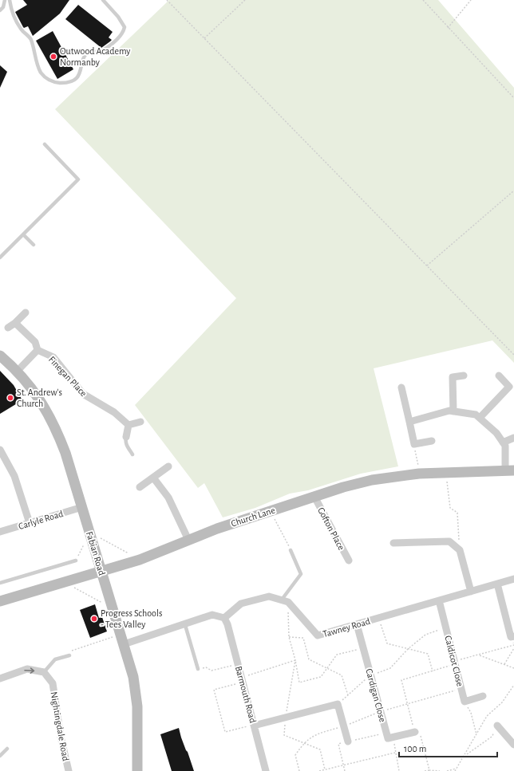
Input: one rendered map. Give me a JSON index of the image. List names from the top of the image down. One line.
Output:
{"streets":{"street":["Finegan Place","Church Lane","Carlyle Road","Gofton Place","Fabian Road","Tawney Road","Caldicot Close","Barmouth Road","Cardigan Close","Nightingdale Road"]},"crossings":[["Church Lane","Gofton Place"],["Church Lane","Fabian Road"],["Carlyle Road","Fabian Road"],["Tawney Road","Caldicot Close"],["Tawney Road","Cardigan Close"]],"places":["Outwood Academy Normanby","St. Andrew's Church","Progress Schools - Tees Valley"],"scale_bar":"100 m"}
